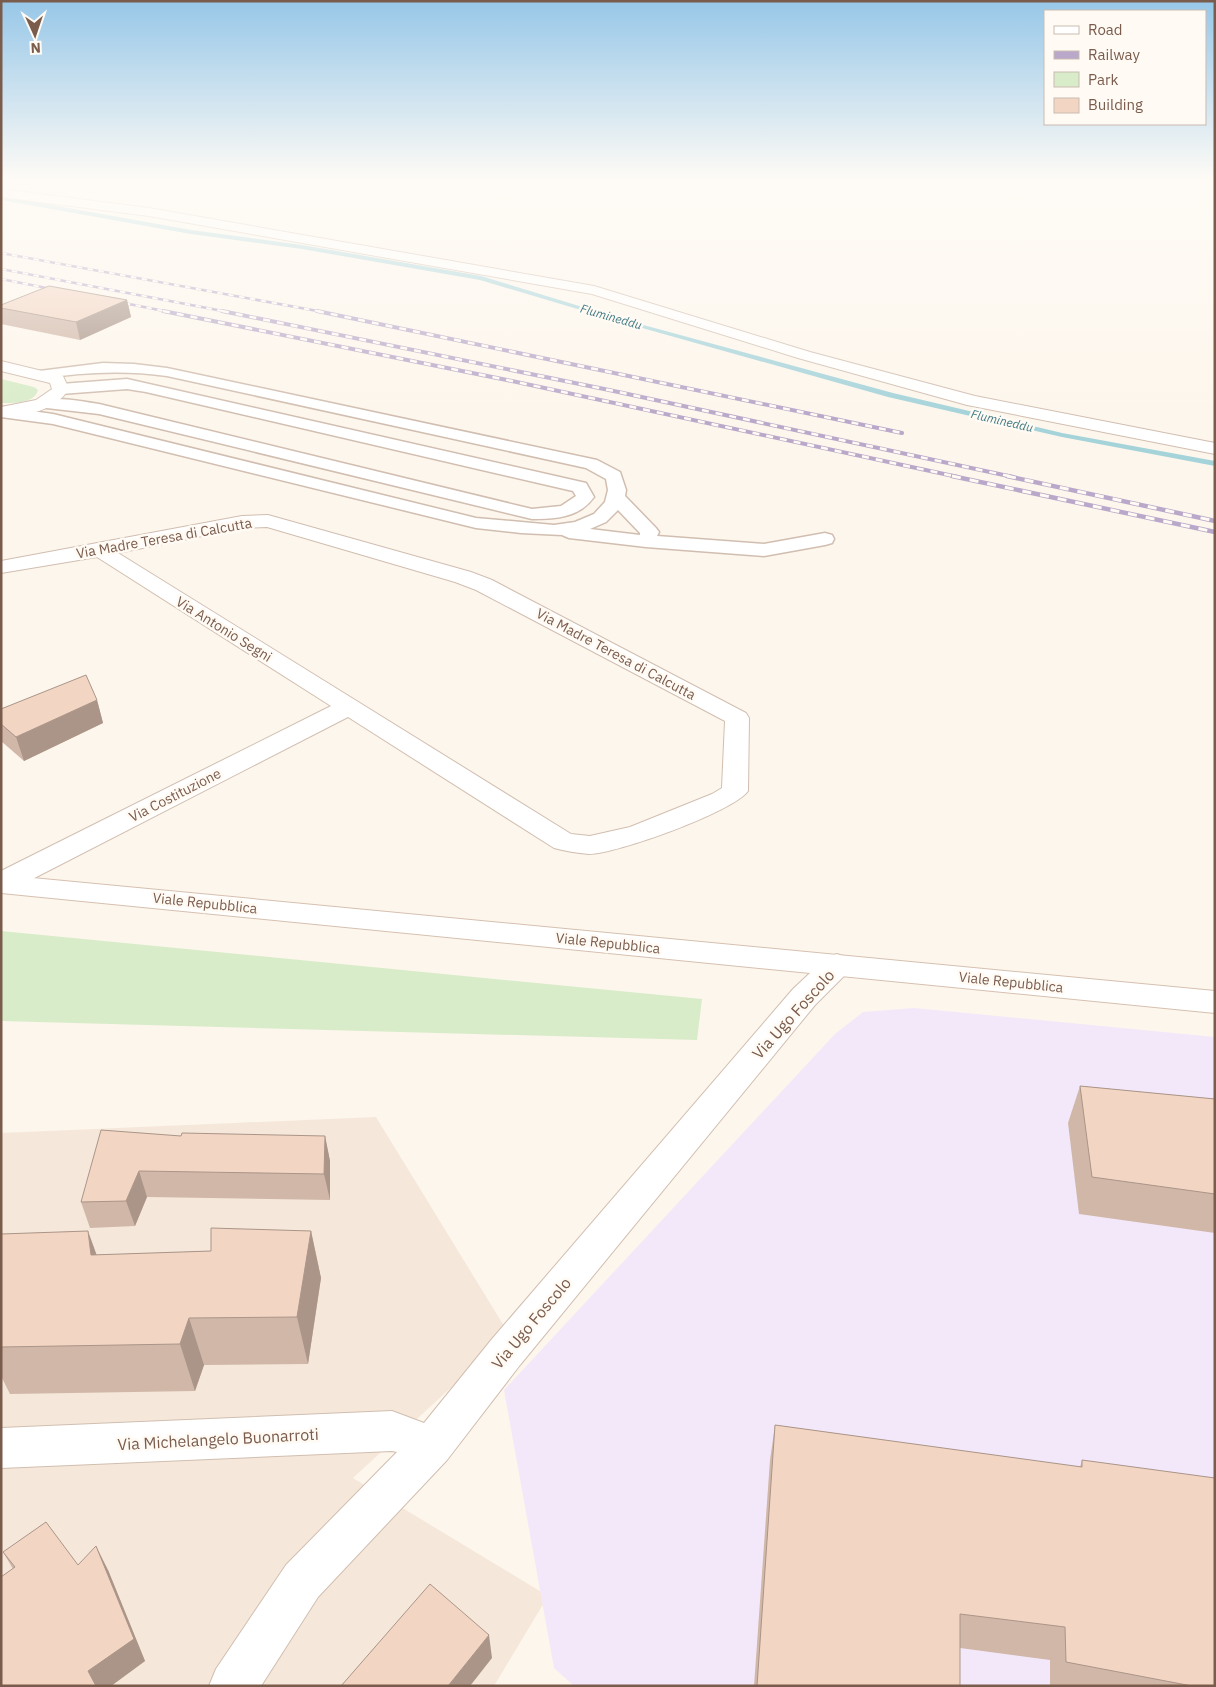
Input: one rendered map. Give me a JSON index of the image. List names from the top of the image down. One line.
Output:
{"streets":{"street":["Via Madre Teresa di Calcutta","Via Antonio Segni","Via Costituzione","Viale Repubblica","Via Ugo Foscolo","Via Michelangelo Buonarroti"]},"crossings":[["Via Madre Teresa di Calcutta","Via Antonio Segni"],["Via Madre Teresa di Calcutta","Via Costituzione"],["Via Antonio Segni","Via Costituzione"],["Via Costituzione","Viale Repubblica"],["Viale Repubblica","Via Ugo Foscolo"],["Via Ugo Foscolo","Via Michelangelo Buonarroti"]],"water":["Flumineddu"],"legend":["Road","Railway","Park","Building"],"north":"bottom"}
